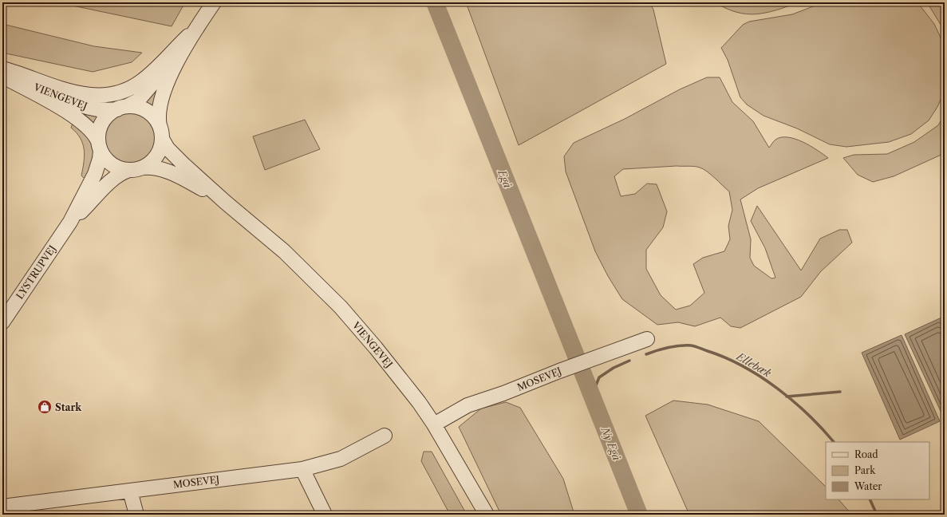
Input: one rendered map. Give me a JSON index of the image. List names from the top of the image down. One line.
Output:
{"streets":{"street":["VIENGEVEJ","LYSTRUPVEJ","MOSEVEJ"]},"crossings":[["VIENGEVEJ","LYSTRUPVEJ"],["VIENGEVEJ","MOSEVEJ"]],"water":["Egå","Ellebæk","Ny Egå"],"places":{"shop":["Stark"]},"legend":["Road","Park","Water"]}
